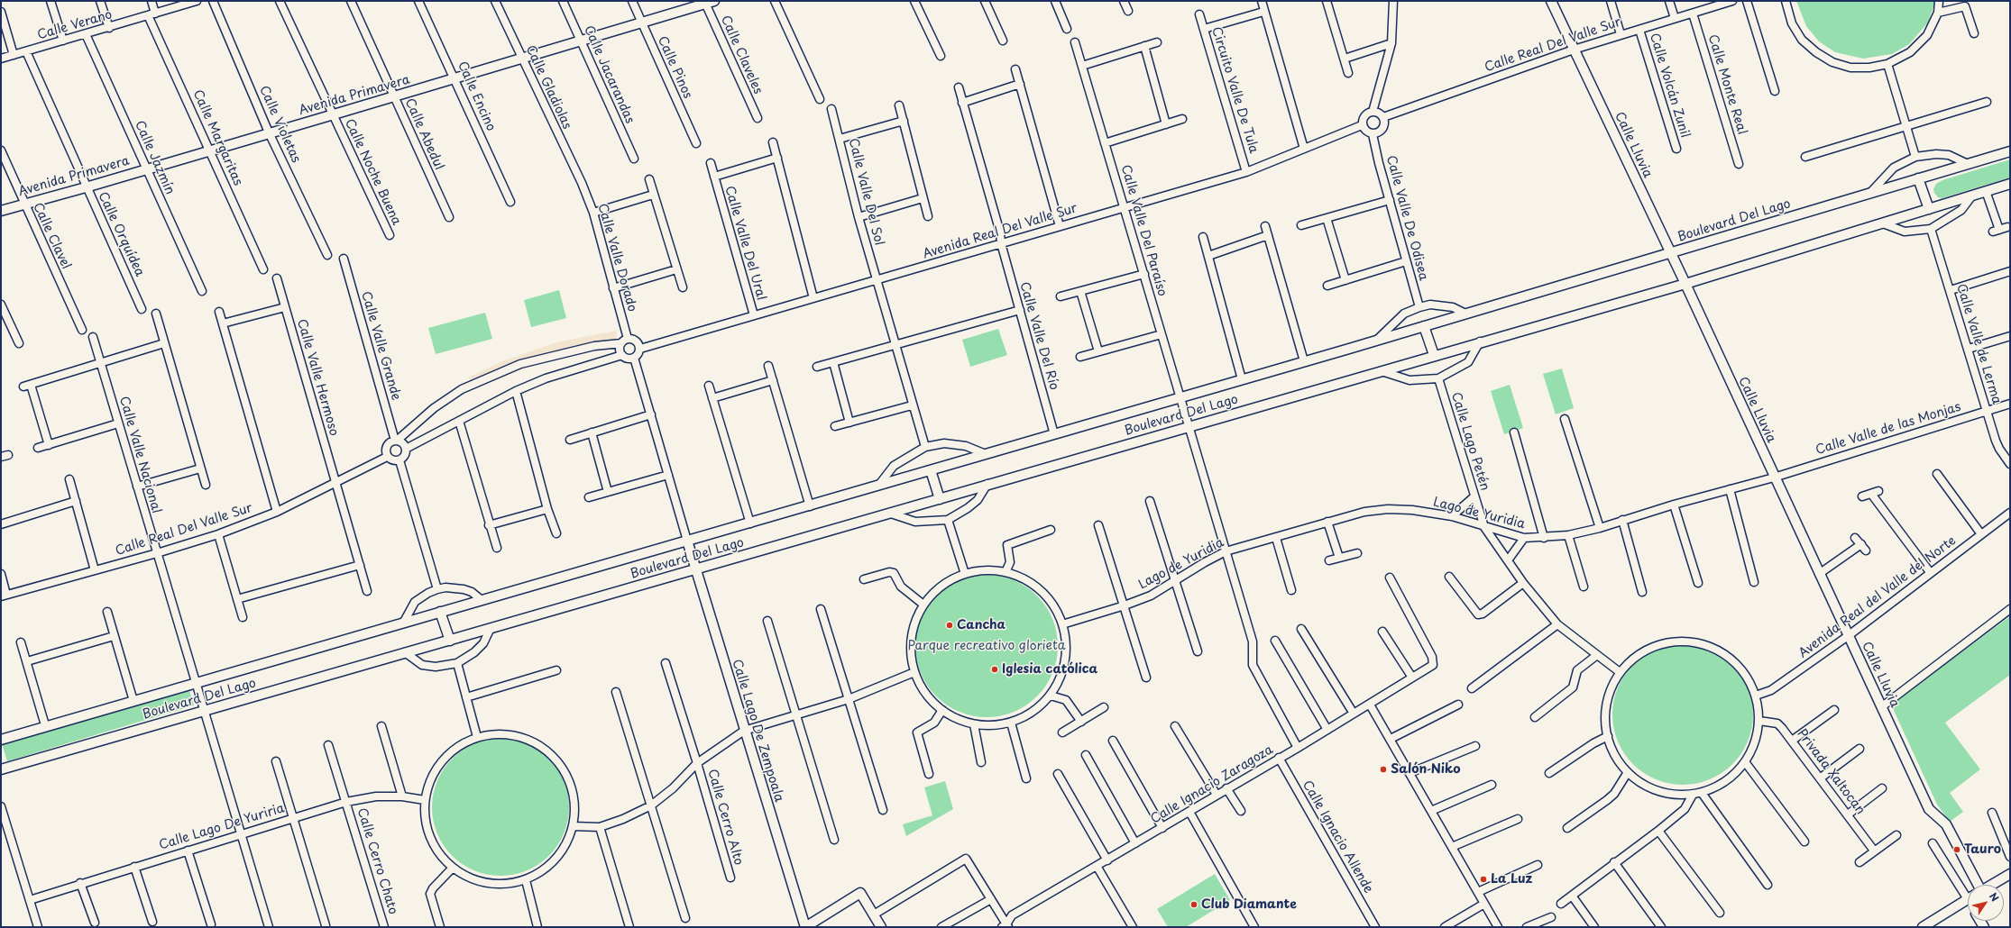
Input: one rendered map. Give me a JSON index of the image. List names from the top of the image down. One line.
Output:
{"streets":{"street":["Calle Verano","Calle Real Del Valle Sur","Calle Claveles","Calle Pinos","Calle Jacarandas","Calle Monte Real","Calle Volcán Zunil","Calle Gladiolas","Circuito Valle De Tula","Avenida Primavera","Calle Encino","Calle Violetas","Calle Abedul","Calle Margaritas","Calle Lluvia","Calle Jazmín","Calle Noche Buena","Calle Valle Del Sol","Calle Valle De Odisea","Boulevard Del Lago","Calle Valle Del Paraíso","Avenida Real Del Valle Sur","Calle Orquídea","Calle Clavel","Calle Valle Del Ural","Calle Valle Dorado","Calle Valle Del Río","Calle Valle de Lerma","Calle Valle Grande","Calle Valle Hermoso","Calle Valle de las Monjas","Calle Lago Petén","Calle Valle Nacional","Lago de Yuridia","Avenida Real del Valle del Norte","Calle Lago De Zempoala","Privada Xaltocan","Calle Ignacio Zaragoza","Calle Cerro Alto","Calle Lago De Yuriria","Calle Ignacio Allende","Calle Cerro Chato"]},"crossings":[["Calle Verano","Calle Margaritas"],["Calle Verano","Calle Jazmín"],["Calle Verano","Calle Orquídea"],["Calle Real Del Valle Sur","Calle Monte Real"],["Calle Real Del Valle Sur","Calle Volcán Zunil"],["Calle Real Del Valle Sur","Calle Lluvia"],["Calle Real Del Valle Sur","Calle Valle De Odisea"],["Calle Real Del Valle Sur","Avenida Real Del Valle Sur"],["Calle Real Del Valle Sur","Calle Valle Grande"],["Calle Real Del Valle Sur","Calle Valle Hermoso"],["Calle Real Del Valle Sur","Calle Valle Nacional"],["Calle Claveles","Avenida Primavera"],["Calle Pinos","Avenida Primavera"],["Calle Jacarandas","Avenida Primavera"],["Calle Gladiolas","Avenida Primavera"],["Calle Gladiolas","Calle Valle Dorado"],["Circuito Valle De Tula","Avenida Real Del Valle Sur"],["Avenida Primavera","Calle Encino"],["Avenida Primavera","Calle Violetas"],["Avenida Primavera","Calle Abedul"],["Avenida Primavera","Calle Margaritas"],["Avenida Primavera","Calle Jazmín"],["Avenida Primavera","Calle Noche Buena"],["Avenida Primavera","Calle Orquídea"],["Avenida Primavera","Calle Clavel"],["Calle Lluvia","Boulevard Del Lago"],["Calle Lluvia","Calle Valle de las Monjas"],["Calle Lluvia","Lago de Yuridia"],["Calle Lluvia","Avenida Real del Valle del Norte"],["Calle Valle Del Sol","Avenida Real Del Valle Sur"],["Calle Valle De Odisea","Boulevard Del Lago"],["Calle Valle De Odisea","Avenida Real Del Valle Sur"],["Boulevard Del Lago","Calle Valle Del Paraíso"],["Boulevard Del Lago","Calle Valle Del Río"],["Boulevard Del Lago","Calle Valle Nacional"],["Boulevard Del Lago","Calle Lago De Zempoala"],["Calle Valle Del Paraíso","Avenida Real Del Valle Sur"],["Calle Valle Del Paraíso","Lago de Yuridia"],["Calle Valle Del Paraíso","Calle Ignacio Zaragoza"],["Avenida Real Del Valle Sur","Calle Valle Del Ural"],["Avenida Real Del Valle Sur","Calle Valle Dorado"],["Avenida Real Del Valle Sur","Calle Valle Del Río"],["Calle Valle de Lerma","Calle Valle de las Monjas"],["Calle Valle de las Monjas","Lago de Yuridia"],["Calle Lago Petén","Lago de Yuridia"],["Calle Valle Nacional","Calle Lago De Yuriria"],["Calle Ignacio Zaragoza","Calle Ignacio Allende"],["Calle Lago De Yuriria","Calle Cerro Chato"]],"parks":["Parque recreativo glorieta"],"places":["Cancha","Iglesia católica","Salón Niko","Tauro","La Luz","Club Diamante"],"north":"top right"}
